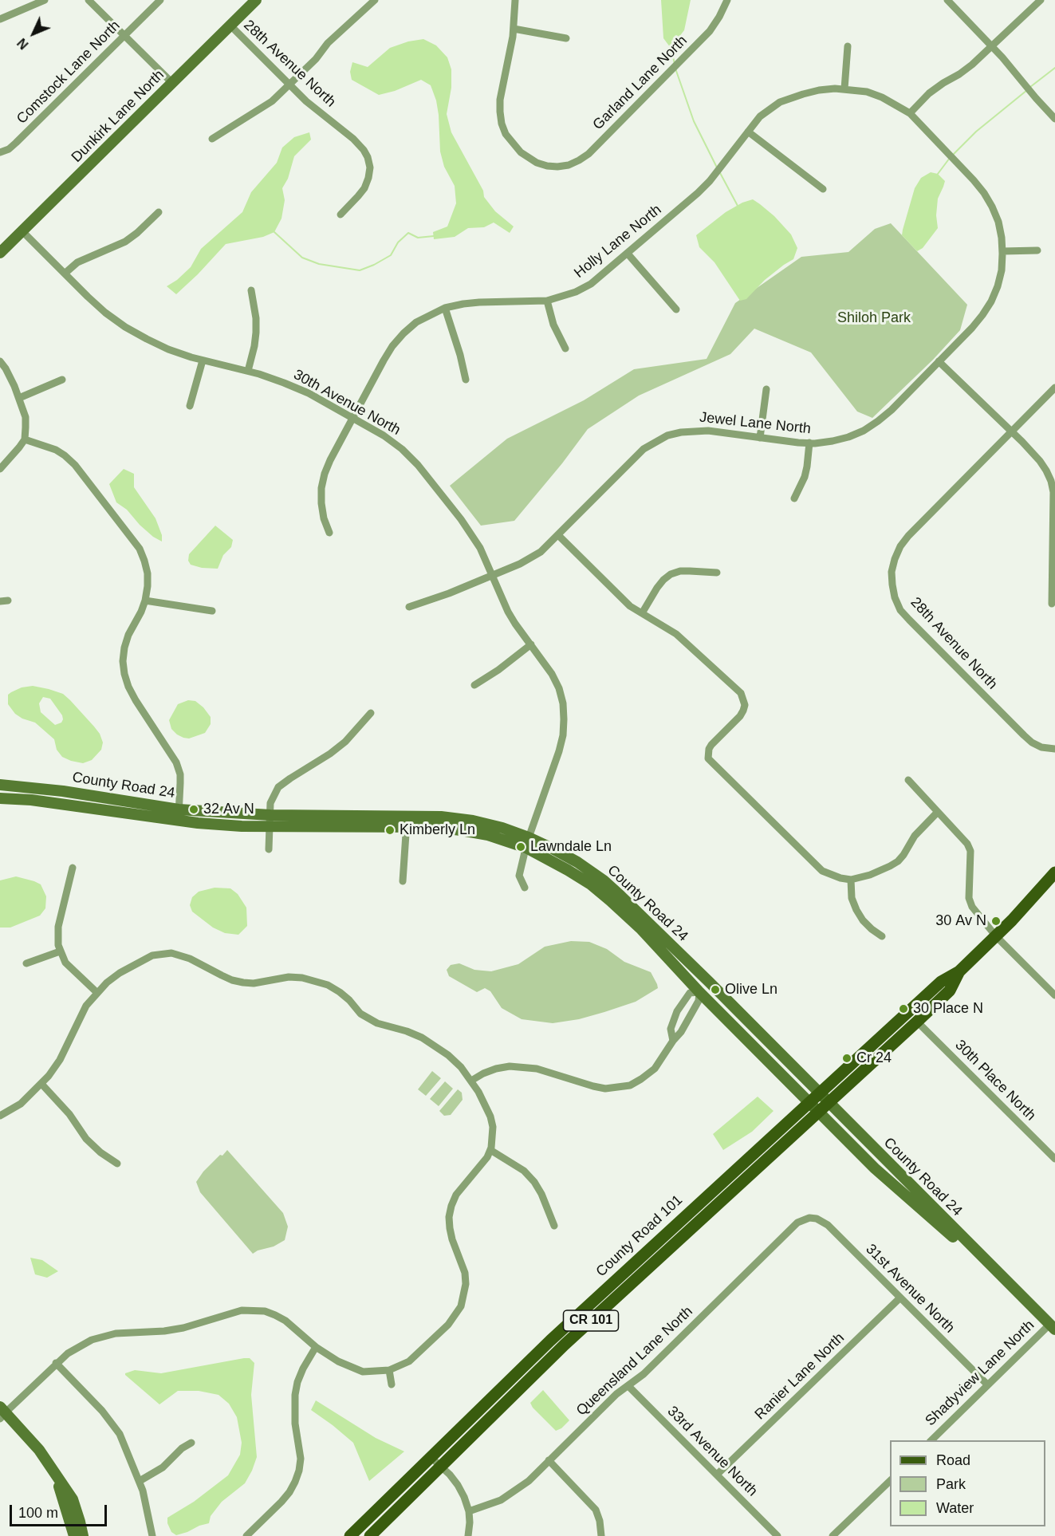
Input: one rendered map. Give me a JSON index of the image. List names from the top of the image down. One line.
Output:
{"streets":{"main road":["County Road 101","CR 101"],"street":["28th Avenue North","Comstock Lane North","Garland Lane North","Dunkirk Lane North","Holly Lane North","30th Avenue North","Jewel Lane North","County Road 24","30th Place North","31st Avenue North","Queensland Lane North","Shadyview Lane North","Ranier Lane North","33rd Avenue North"]},"crossings":[["28th Avenue North","Dunkirk Lane North"],["Dunkirk Lane North","30th Avenue North"],["Holly Lane North","30th Avenue North"],["Holly Lane North","Jewel Lane North"],["30th Avenue North","Jewel Lane North"],["30th Avenue North","County Road 24"],["County Road 24","County Road 101"],["County Road 24","Shadyview Lane North"],["30th Place North","County Road 101"],["31st Avenue North","Queensland Lane North"],["31st Avenue North","Shadyview Lane North"],["31st Avenue North","Ranier Lane North"],["Queensland Lane North","33rd Avenue North"],["Ranier Lane North","33rd Avenue North"]],"parks":["Shiloh Park"],"places":["32 Av N","Kimberly Ln","Lawndale Ln","30 Av N","Olive Ln","30 Place N","Cr 24"],"legend":["Road","Park","Water"],"scale_bar":"100 m","north":"bottom left"}
